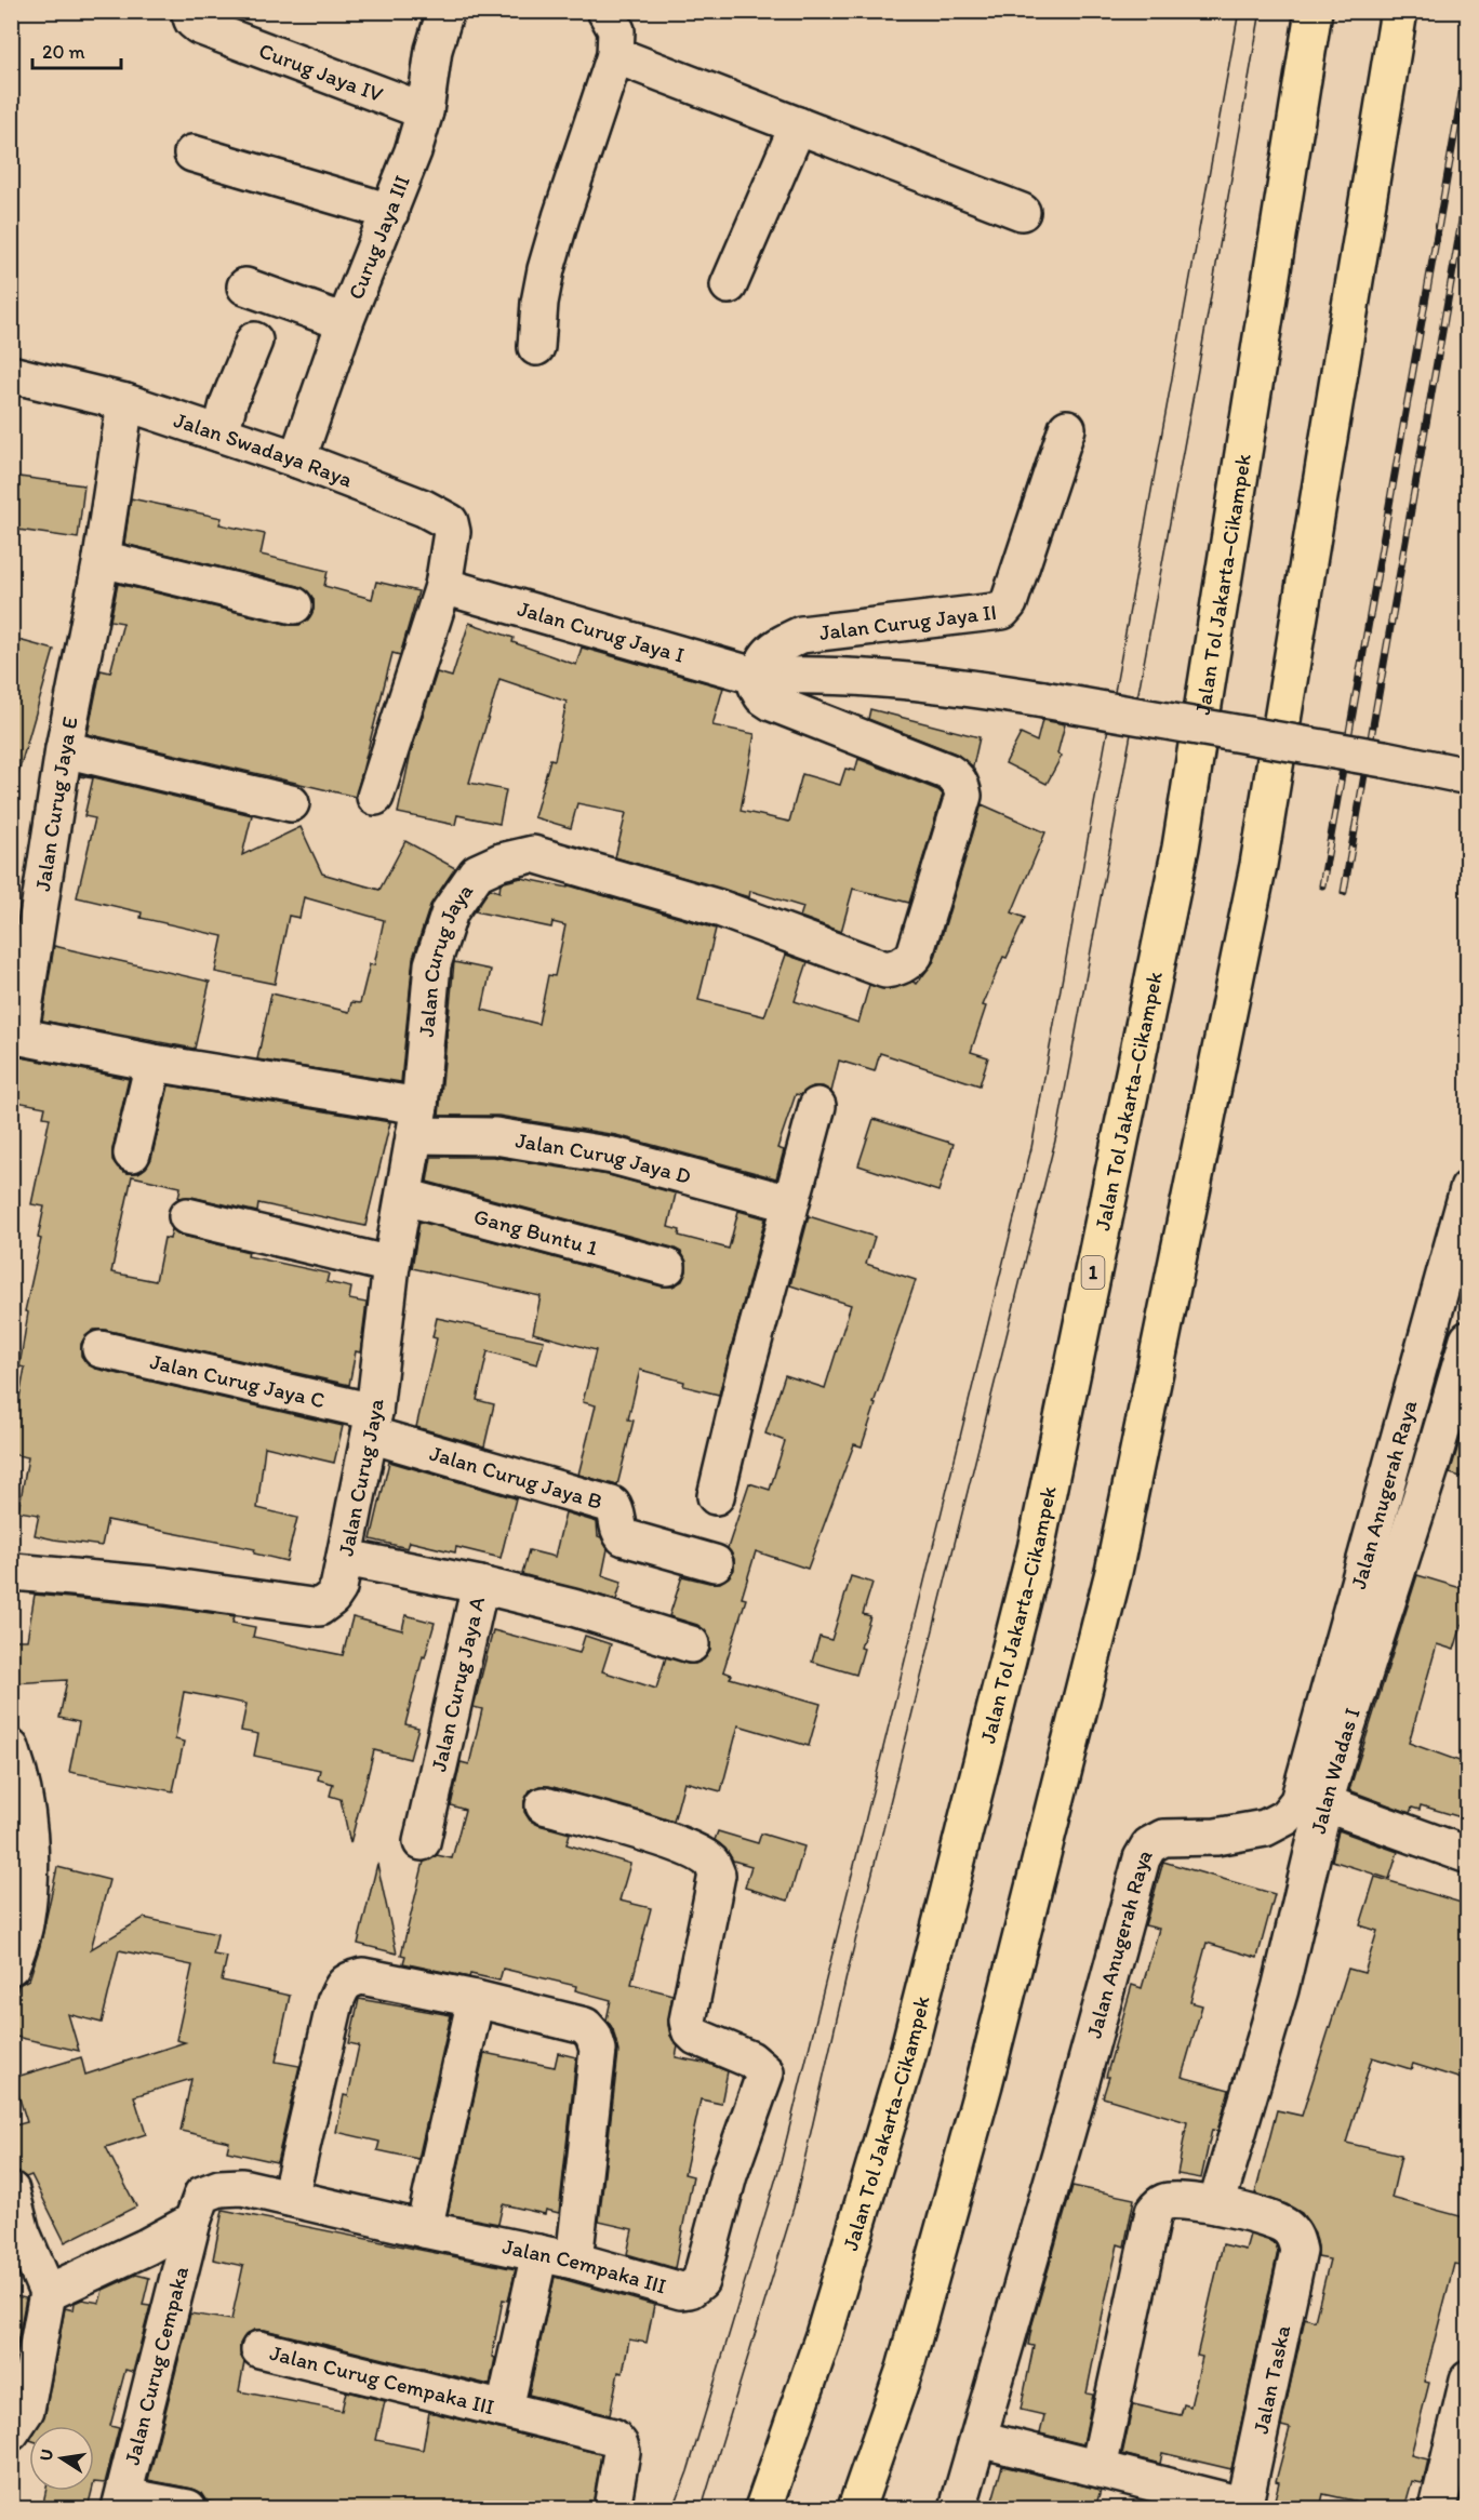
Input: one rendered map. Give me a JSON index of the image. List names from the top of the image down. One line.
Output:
{"streets":{"highway":["Jalan Tol Jakarta–Cikampek","1"],"street":["Curug Jaya IV","Curug Jaya III","Jalan Swadaya Raya","Jalan Curug Jaya II","Jalan Curug Jaya I","Jalan Curug Jaya E","Jalan Curug Jaya","Jalan Curug Jaya D","Gang Buntu 1","Jalan Curug Jaya C","Jalan Curug Jaya B","Jalan Anugerah Raya","Jalan Curug Jaya A","Jalan Wadas I","Jalan Cempaka III","Jalan Curug Cempaka","Jalan Curug Cempaka III","Jalan Taska"]},"crossings":[["Curug Jaya IV","Curug Jaya III"],["Curug Jaya III","Jalan Swadaya Raya"],["Jalan Swadaya Raya","Jalan Curug Jaya I"],["Jalan Swadaya Raya","Jalan Curug Jaya E"],["Jalan Curug Jaya II","Jalan Curug Jaya I"],["Jalan Curug Jaya II","Jalan Curug Jaya"],["Jalan Curug Jaya I","Jalan Curug Jaya"],["Jalan Curug Jaya E","Jalan Curug Jaya"],["Jalan Curug Jaya E","Jalan Curug Jaya D"],["Jalan Curug Jaya","Jalan Curug Jaya D"],["Jalan Curug Jaya","Gang Buntu 1"],["Jalan Curug Jaya","Jalan Curug Jaya C"],["Jalan Curug Jaya","Jalan Curug Jaya B"],["Jalan Curug Jaya","Jalan Curug Jaya A"],["Jalan Curug Jaya C","Jalan Curug Jaya B"],["Jalan Wadas I","Jalan Taska"],["Jalan Cempaka III","Jalan Curug Cempaka"],["Jalan Cempaka III","Jalan Curug Cempaka III"]],"scale_bar":"20 m","north":"left"}
